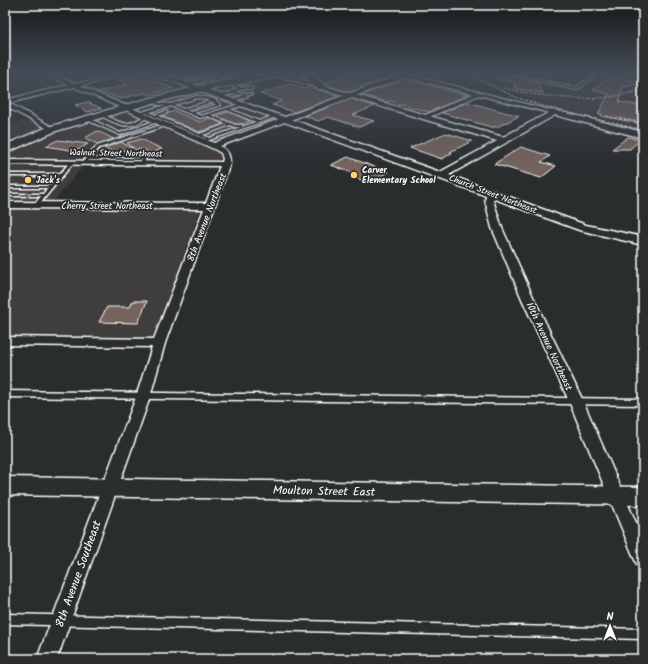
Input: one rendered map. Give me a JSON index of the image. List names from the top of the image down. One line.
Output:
{"streets":{"street":["Walnut Street Northeast","Church Street Northeast","Cherry Street Northeast","8th Avenue Northeast","10th Avenue Northeast","Moulton Street East","8th Avenue Southeast"]},"crossings":[["Walnut Street Northeast","8th Avenue Northeast"],["Church Street Northeast","10th Avenue Northeast"],["Cherry Street Northeast","8th Avenue Northeast"],["8th Avenue Northeast","Moulton Street East"],["8th Avenue Northeast","8th Avenue Southeast"],["10th Avenue Northeast","Moulton Street East"],["Moulton Street East","8th Avenue Southeast"]],"places":["Carver Elementary School","Jack's"],"north":"top"}
